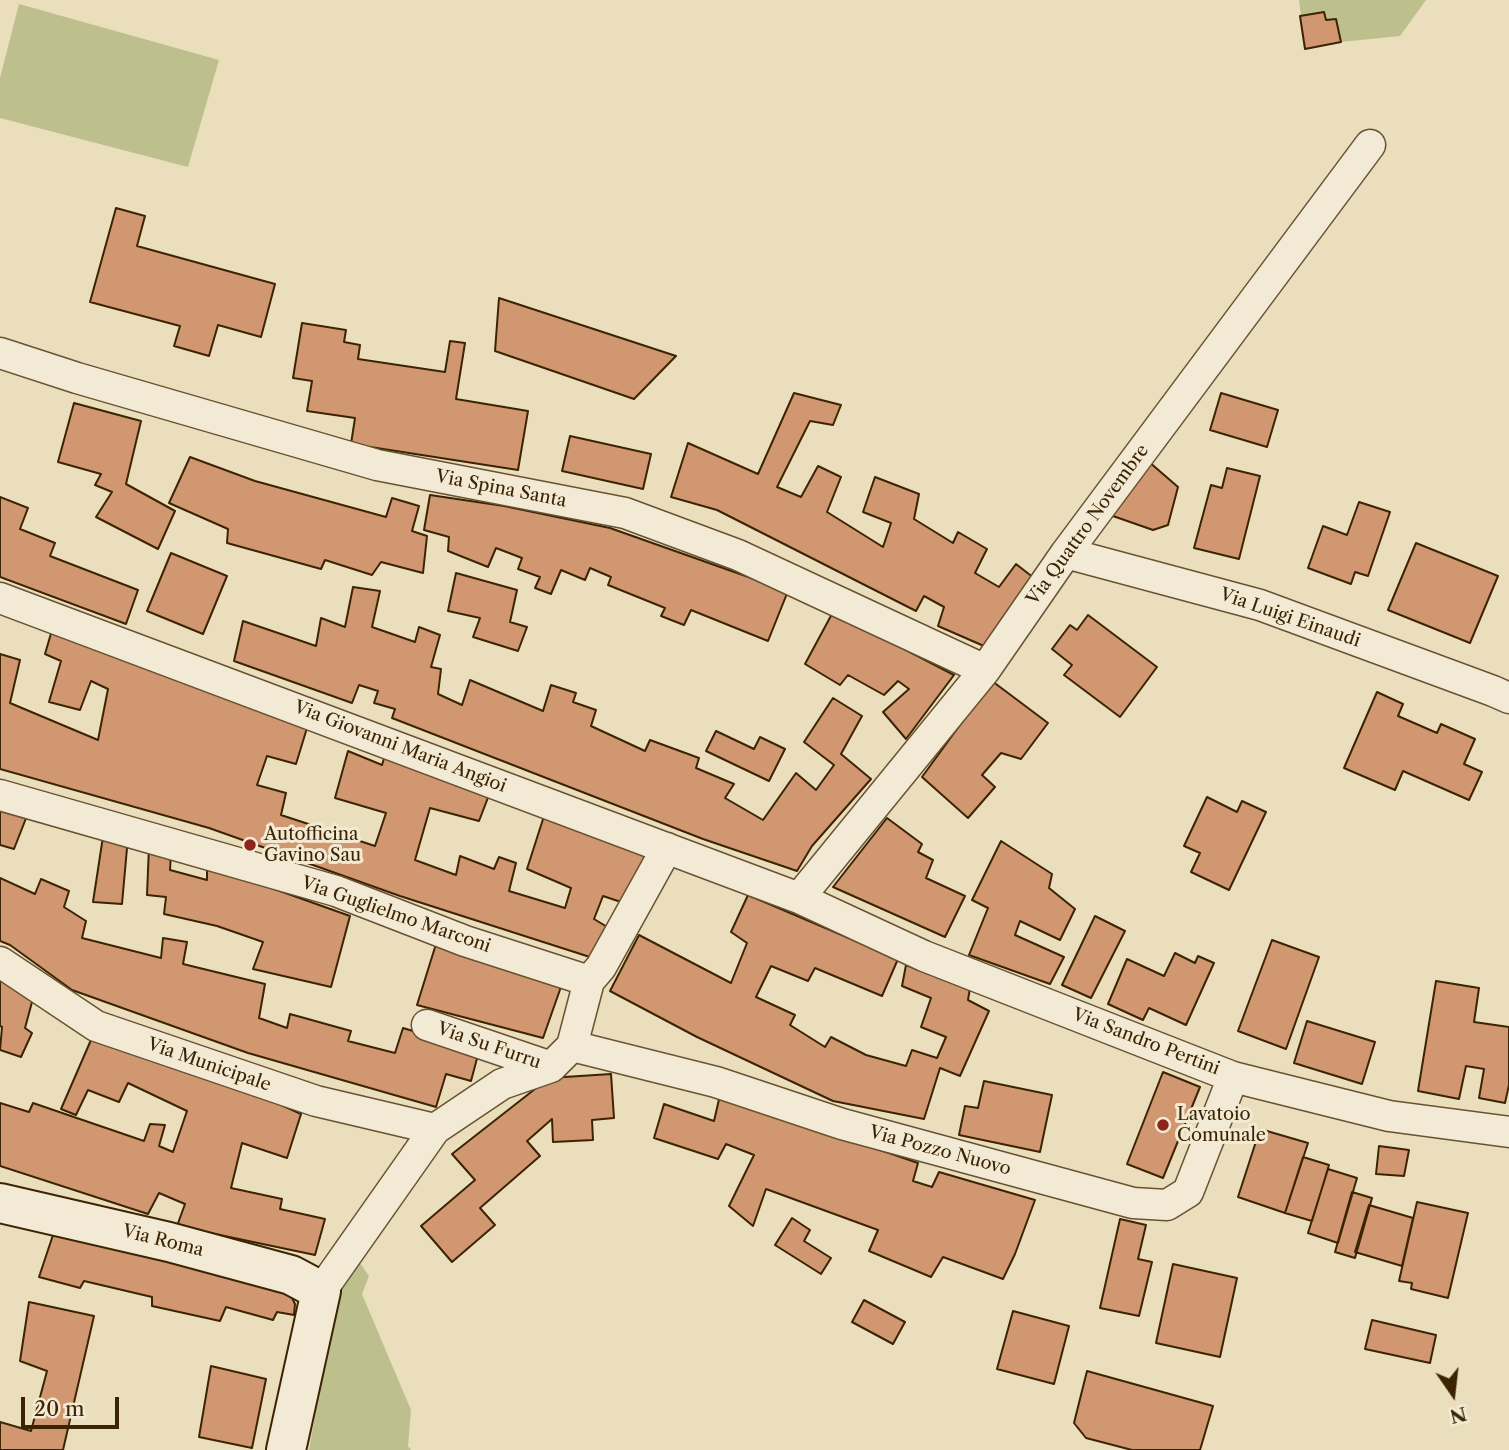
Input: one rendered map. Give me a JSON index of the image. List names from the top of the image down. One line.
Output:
{"streets":{"street":["Via Spina Santa","Via Quattro Novembre","Via Luigi Einaudi","Via Giovanni Maria Angioi","Via Guglielmo Marconi","Via Sandro Pertini","Via Su Furru","Via Municipale","Via Pozzo Nuovo","Via Roma"]},"crossings":[["Via Spina Santa","Via Quattro Novembre"],["Via Quattro Novembre","Via Luigi Einaudi"],["Via Quattro Novembre","Via Giovanni Maria Angioi"],["Via Quattro Novembre","Via Sandro Pertini"],["Via Giovanni Maria Angioi","Via Sandro Pertini"],["Via Sandro Pertini","Via Pozzo Nuovo"]],"places":["Autofficina Gavino Sau","Lavatoio Comunale"],"scale_bar":"20 m","north":"bottom"}
